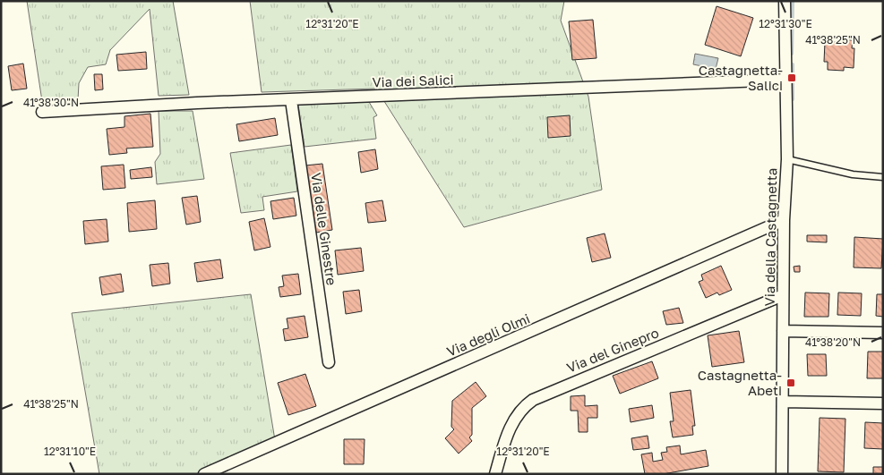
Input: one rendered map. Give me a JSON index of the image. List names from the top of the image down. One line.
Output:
{"streets":{"street":["Via dei Salici","Via delle Ginestre","Via della Castagnetta","Via degli Olmi","Via del Ginepro"]},"crossings":[["Via dei Salici","Via delle Ginestre"],["Via dei Salici","Via della Castagnetta"],["Via della Castagnetta","Via degli Olmi"],["Via della Castagnetta","Via del Ginepro"]],"places":{"transit":["Castagnetta- Salici","Castagnetta- Abeti"]},"coordinates":["12°31'20\"E","12°31'30\"E","41°38'25\"N","41°38'30\"N","41°38'20\"N","12°31'10\"E"]}
